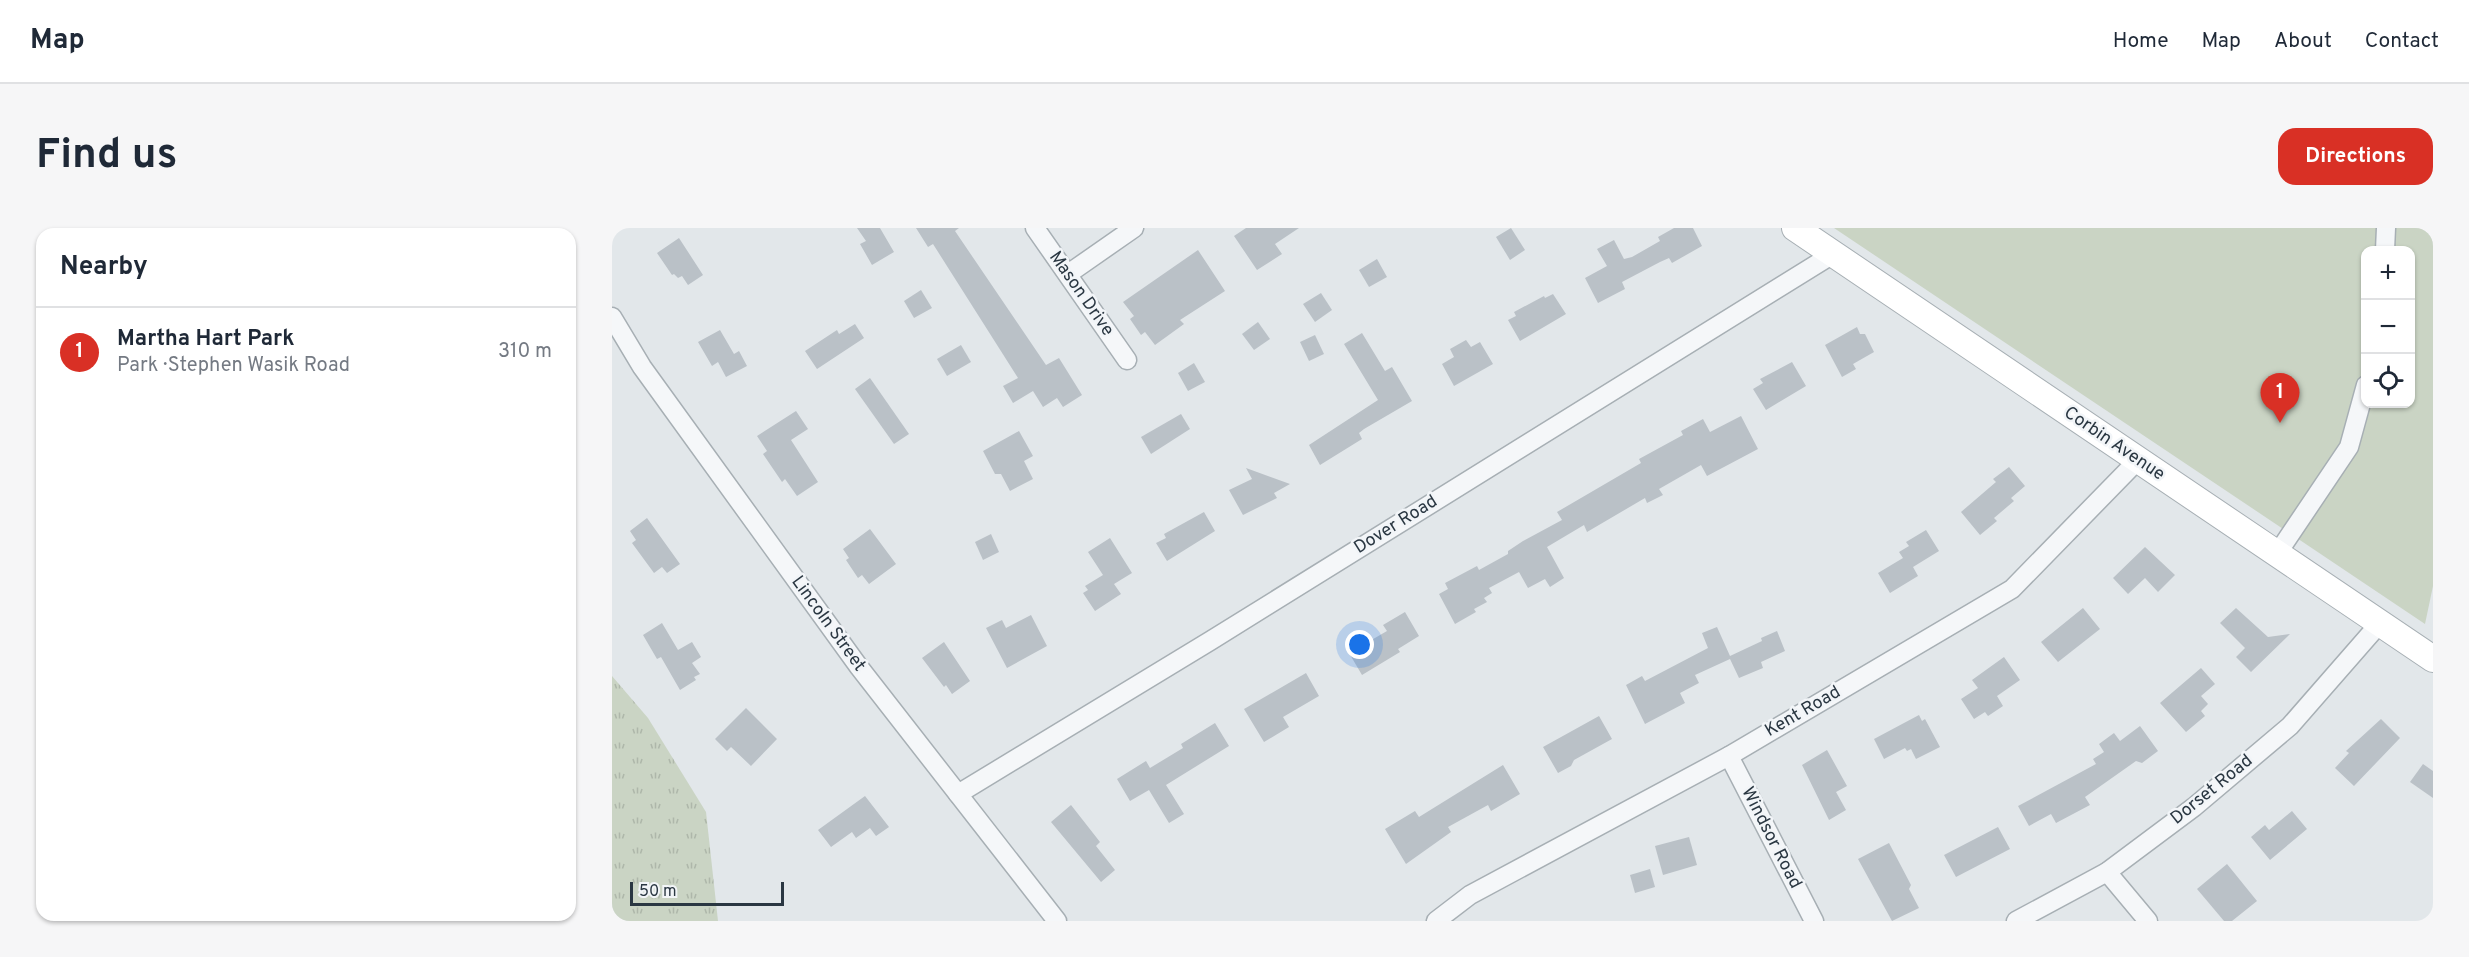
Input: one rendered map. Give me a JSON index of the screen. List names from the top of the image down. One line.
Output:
{"streets":{"main road":["Corbin Avenue"],"street":["Mason Drive","Dover Road","Lincoln Street","Kent Road","Dorset Road","Windsor Road"]},"crossings":[["Corbin Avenue","Dover Road"],["Corbin Avenue","Kent Road"],["Corbin Avenue","Dorset Road"],["Dover Road","Lincoln Street"],["Kent Road","Windsor Road"]],"scale_bar":"50 m","page":{"header":"Map","nav":["Home","Map","About","Contact"],"buttons":"Directions","title":"Find us","heading":"Nearby","map_buttons":["+","−"],"list":[{"mark":"1","name":"Martha Hart Park","note":"Park · Stephen Wasik Road","value":"310 m"}],"pins":"1","scale":"50 m"}}
